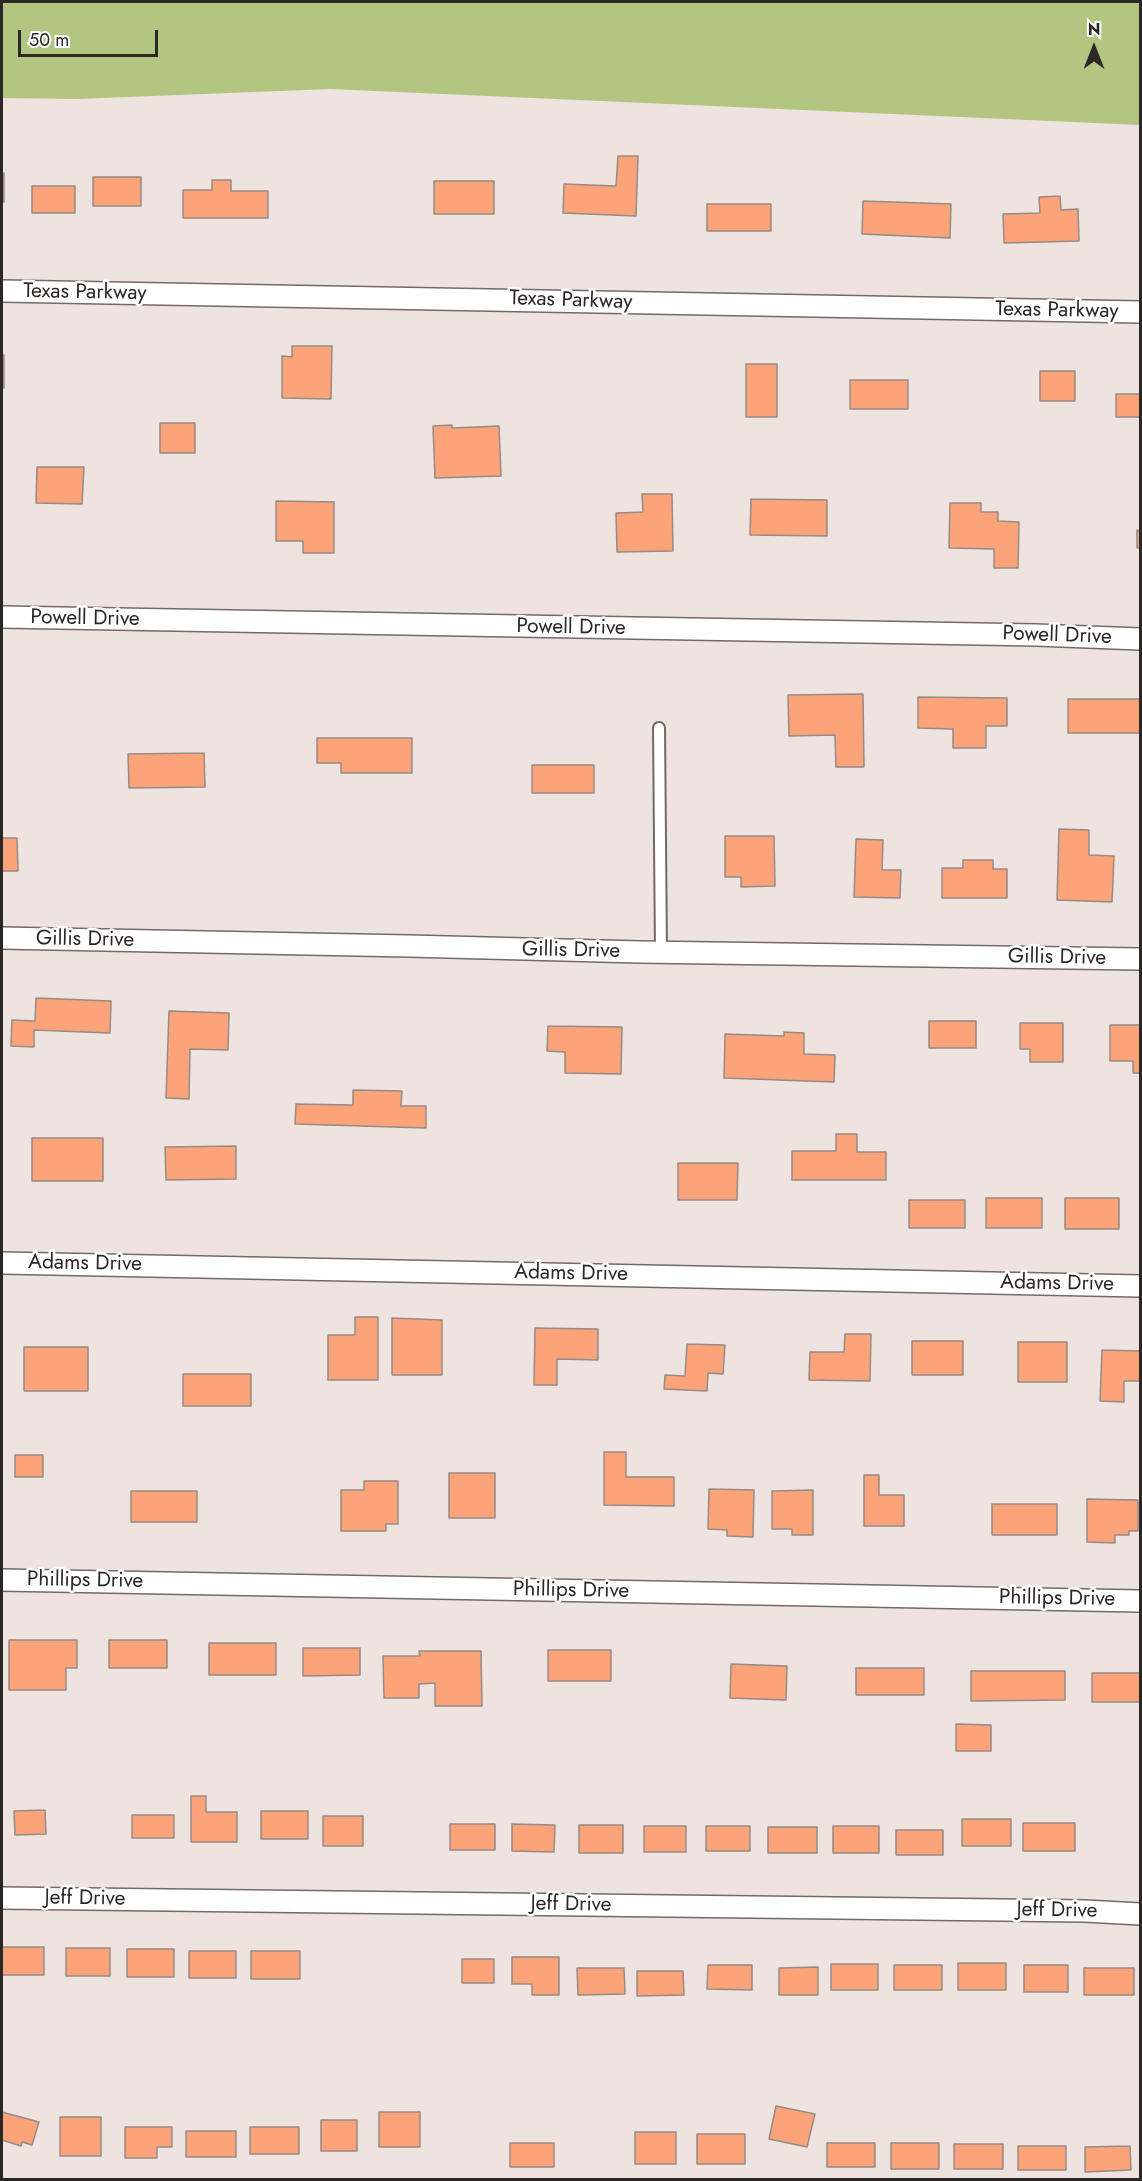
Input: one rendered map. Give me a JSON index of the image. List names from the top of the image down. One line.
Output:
{"streets":{"street":["Texas Parkway","Powell Drive","Gillis Drive","Adams Drive","Phillips Drive","Jeff Drive"]},"scale_bar":"50 m","north":"top"}
